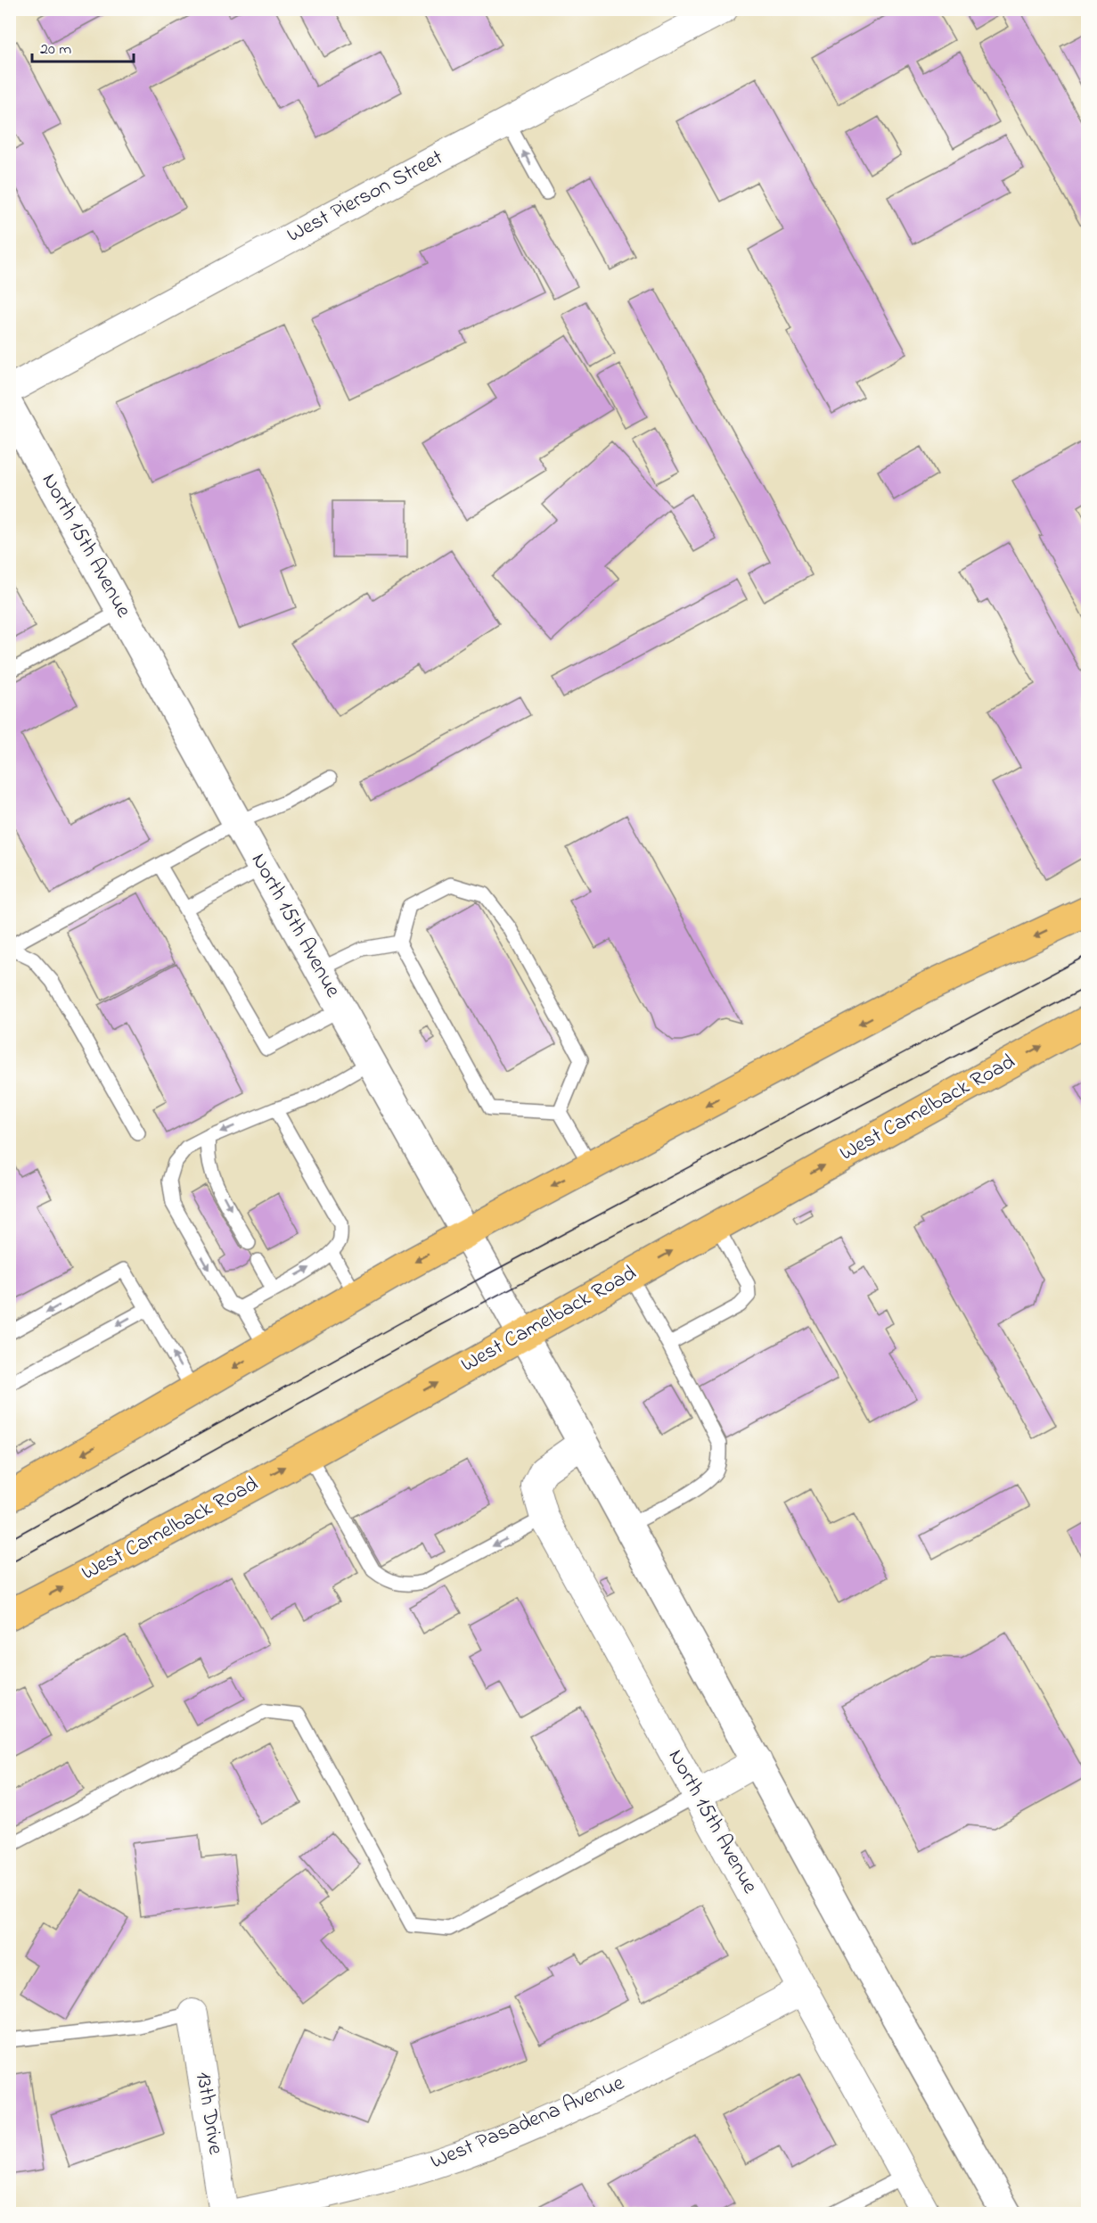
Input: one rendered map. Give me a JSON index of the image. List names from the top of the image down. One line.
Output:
{"streets":{"main road":["West Camelback Road"],"street":["West Pierson Street","North 15th Avenue","13th Drive","West Pasadena Avenue"]},"crossings":[["North 15th Avenue","West Camelback Road"],["North 15th Avenue","West Pasadena Avenue"]],"scale_bar":"20 m"}
